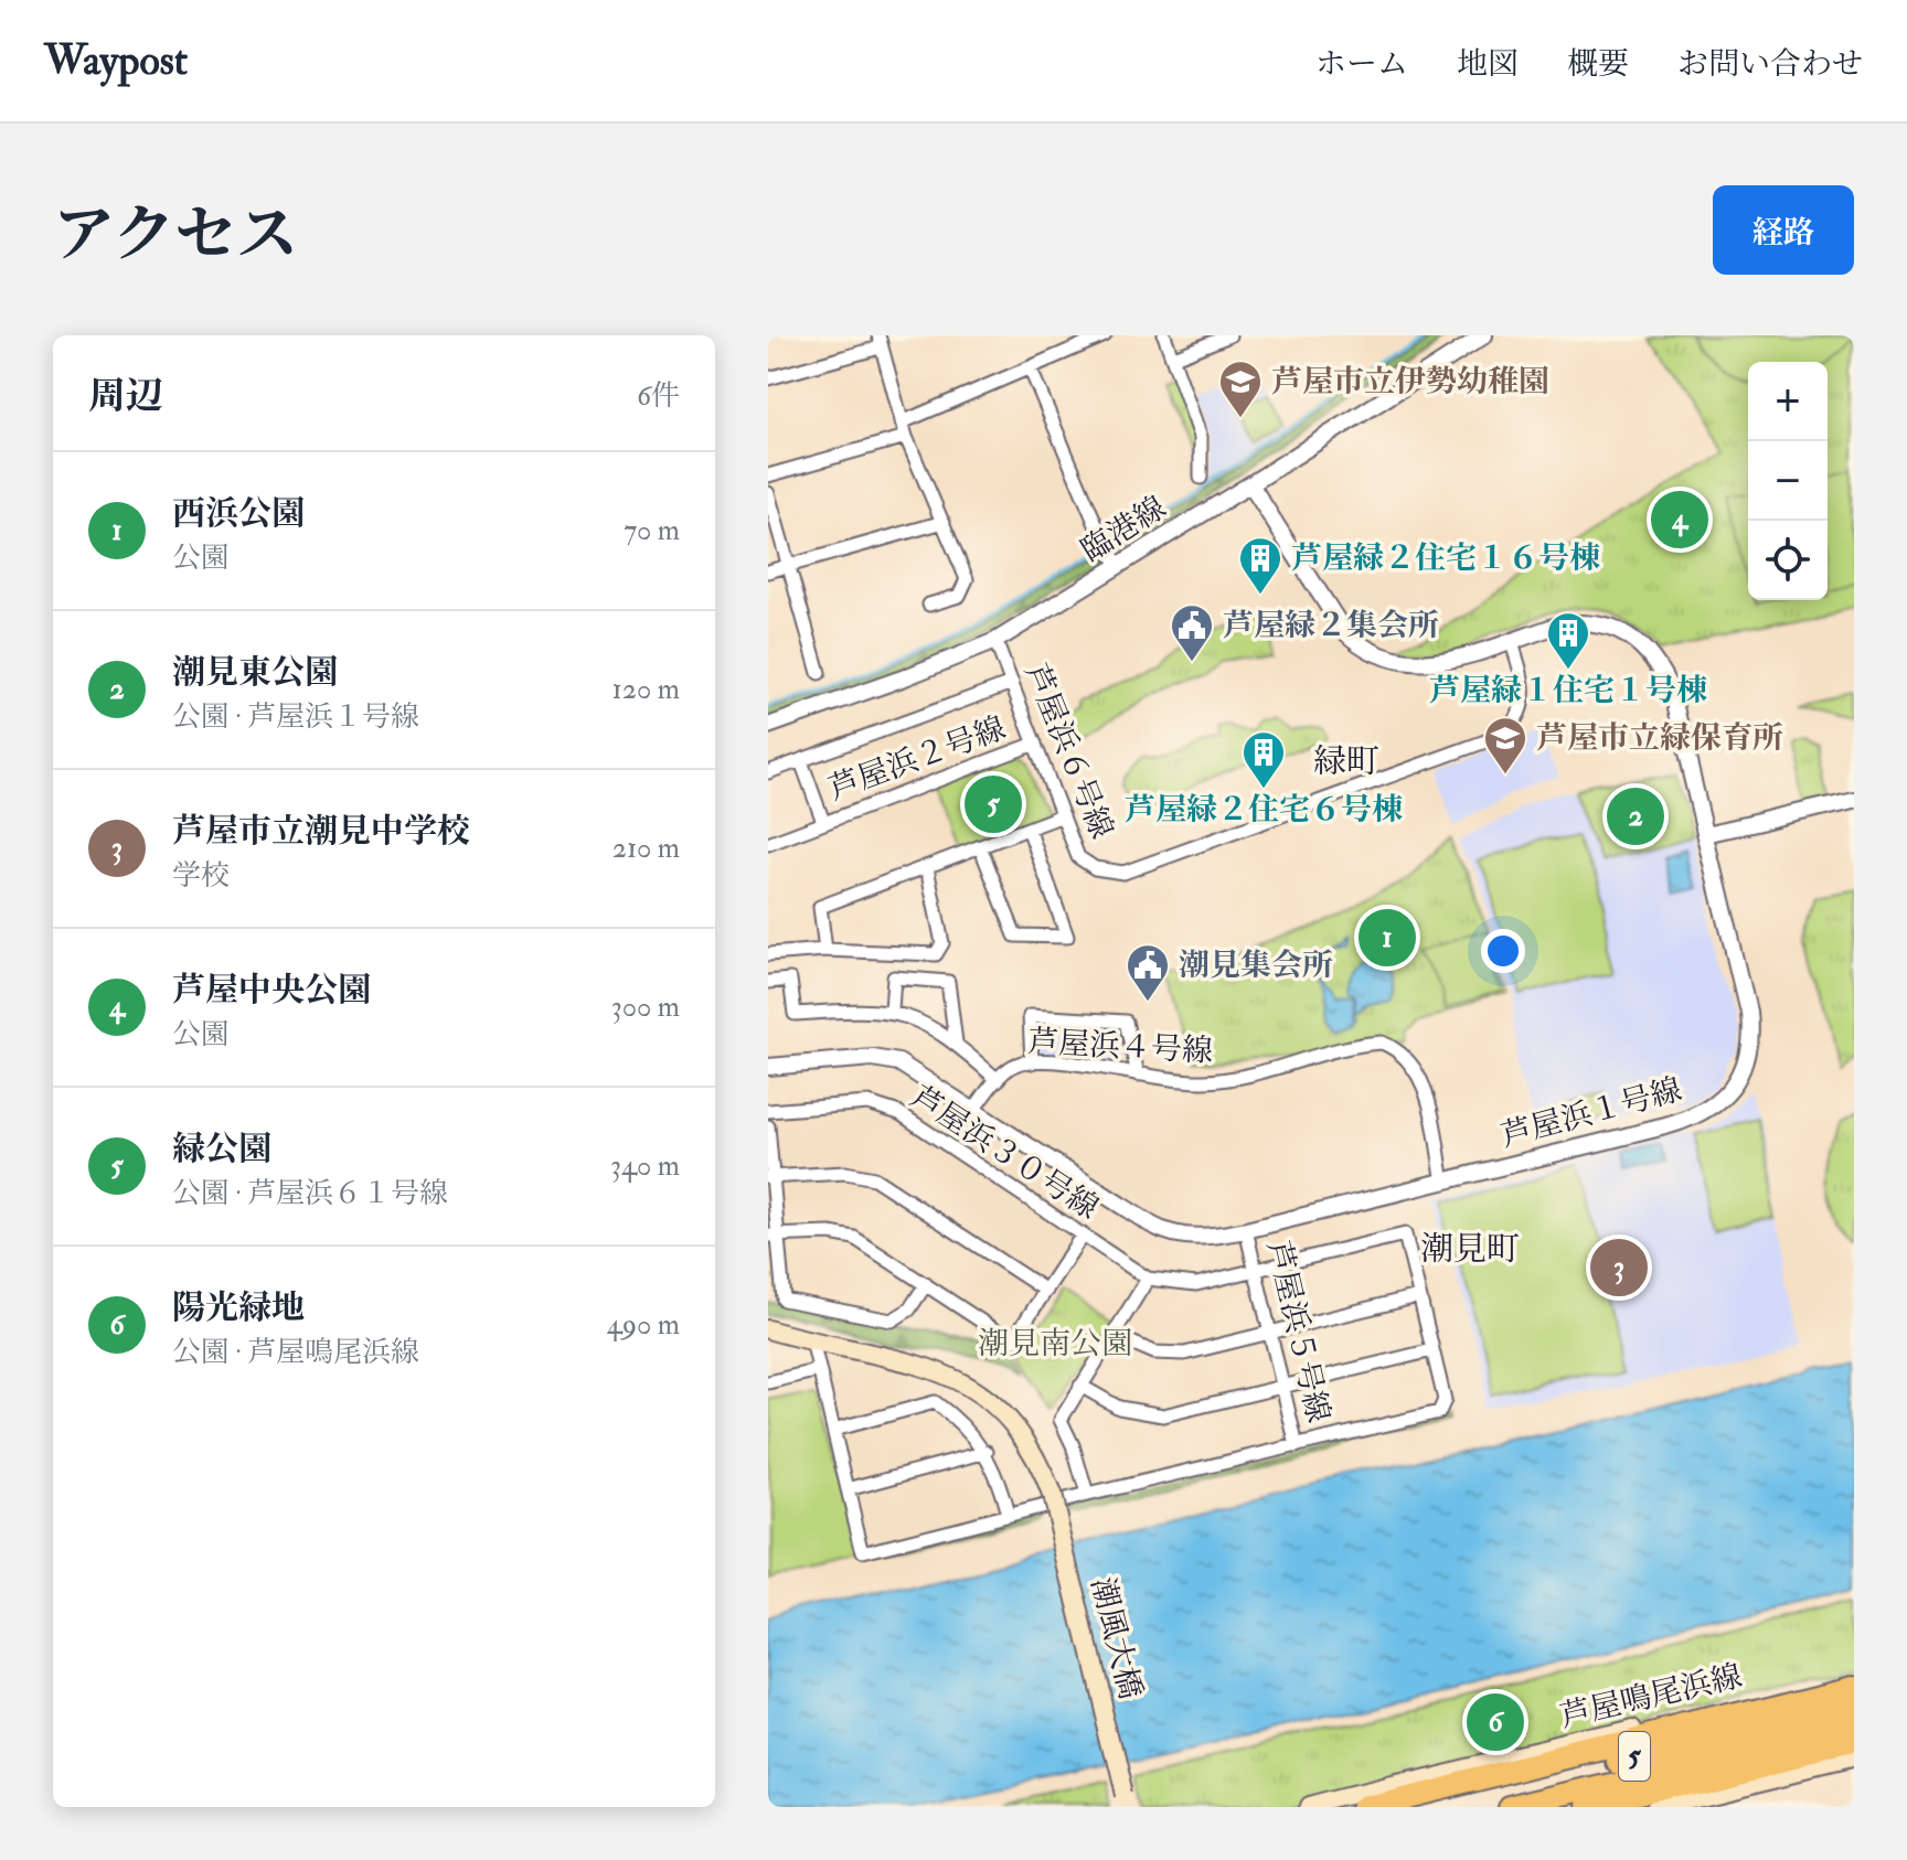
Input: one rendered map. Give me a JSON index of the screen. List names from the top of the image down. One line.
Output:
{"streets":{"highway":["5"],"main road":["潮風大橋","芦屋鳴尾浜線"],"street":["臨港線","芦屋浜６号線","芦屋浜２号線","芦屋浜４号線","芦屋浜１号線","芦屋浜３０号線","芦屋浜５号線"]},"crossings":[["臨港線","芦屋浜６号線"],["臨港線","芦屋浜１号線"],["芦屋浜６号線","芦屋浜２号線"],["芦屋浜６号線","芦屋浜１号線"],["芦屋浜４号線","芦屋浜１号線"],["芦屋浜１号線","芦屋浜５号線"]],"districts":["緑町","潮見町"],"parks":["潮見南公園"],"places":{"school or university":["芦屋市立伊勢幼稚園","芦屋市立緑保育所"],"building":["芦屋緑２住宅１６号棟","芦屋緑１住宅１号棟","芦屋緑２住宅６号棟"],"public building":["芦屋緑２集会所","潮見集会所"]},"page":{"header":"Waypost","nav":["ホーム","地図","概要","お問い合わせ"],"title":"アクセス","buttons":"経路","heading":["周辺","6件"],"map_buttons":["+","−"],"list":[{"mark":"1","name":"西浜公園","note":"公園","value":"70 m"},{"mark":"2","name":"潮見東公園","note":"公園 · 芦屋浜１号線","value":"120 m"},{"mark":"3","name":"芦屋市立潮見中学校","note":"学校","value":"210 m"},{"mark":"4","name":"芦屋中央公園","note":"公園","value":"300 m"},{"mark":"5","name":"緑公園","note":"公園 · 芦屋浜６１号線","value":"340 m"},{"mark":"6","name":"陽光緑地","note":"公園 · 芦屋鳴尾浜線","value":"490 m"}],"pins":["4","5","2","1","3","6"]}}
